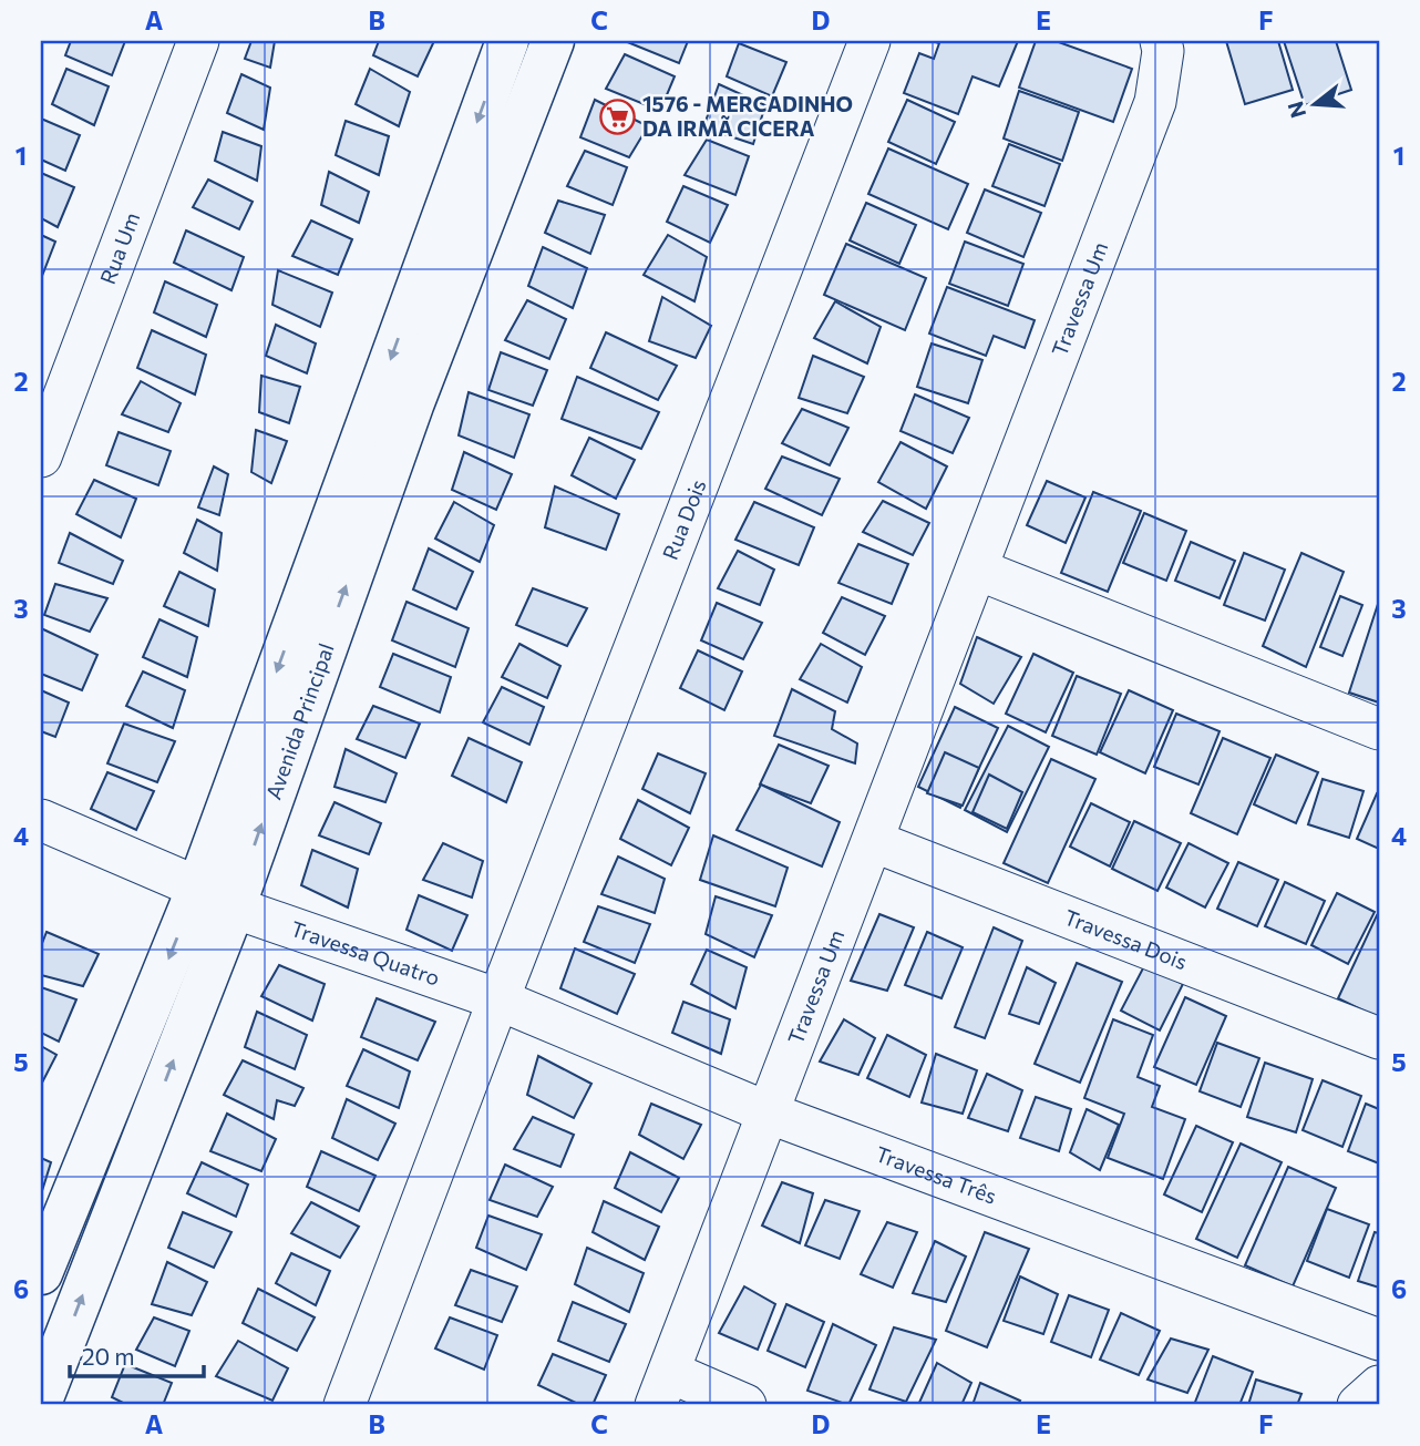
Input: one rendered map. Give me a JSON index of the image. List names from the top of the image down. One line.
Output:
{"streets":{"street":["Rua Um","Travessa Um","Rua Dois","Avenida Principal","Travessa Dois","Travessa Quatro","Travessa Três"]},"crossings":[["Travessa Um","Travessa Dois"],["Travessa Um","Travessa Três"],["Rua Dois","Travessa Quatro"],["Rua Dois","Travessa Três"],["Avenida Principal","Travessa Quatro"],["Travessa Quatro","Travessa Três"]],"places":{"supermarket":["1576 - MERCADINHO DA IRMÃ CICERA"]},"scale_bar":"20 m","north":"left","grid":{"columns":["A","B","C","D","E","F"],"rows":["1","2","3","4","5","6"]}}
